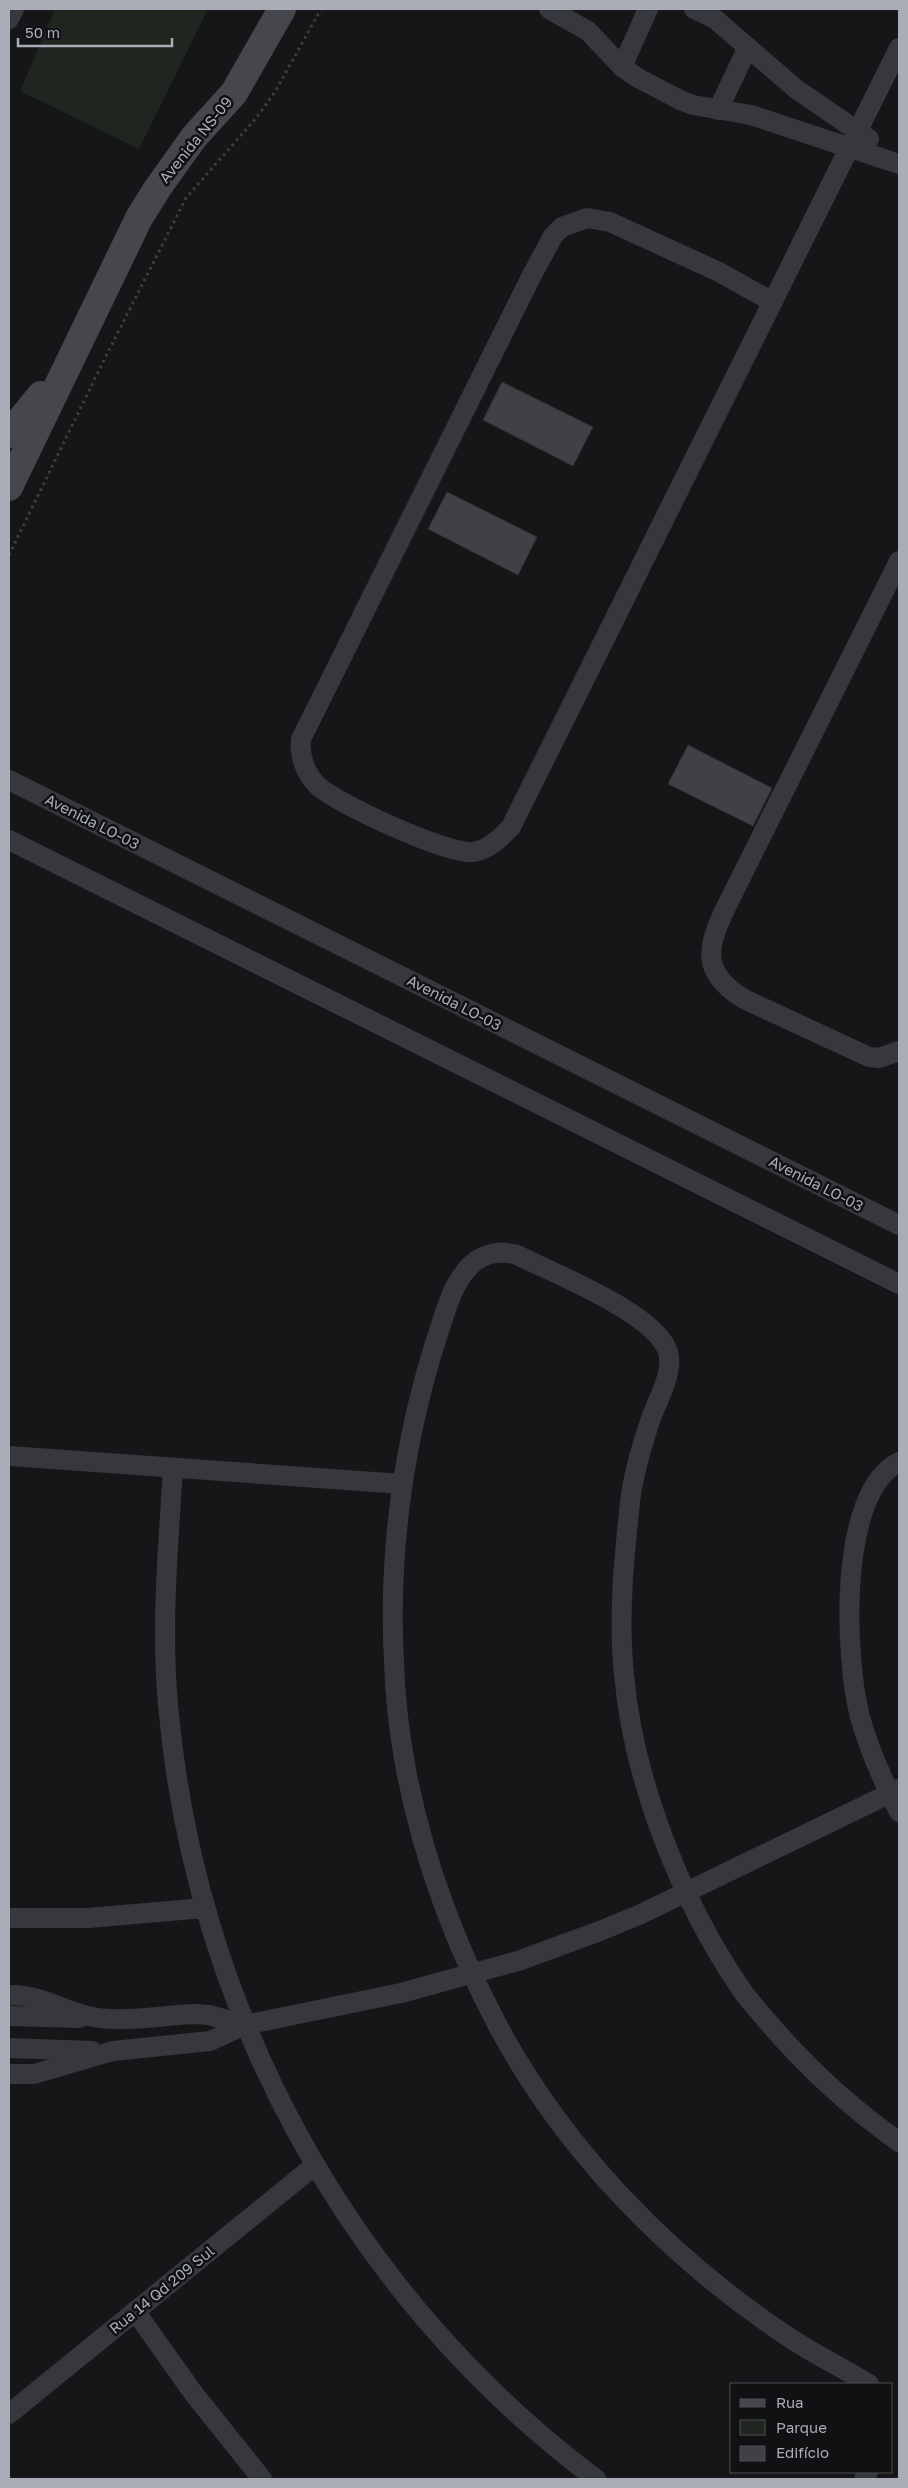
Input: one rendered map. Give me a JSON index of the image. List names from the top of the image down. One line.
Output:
{"streets":{"street":["Avenida NS-09","Avenida LO-03","Rua 14 Qd 209 Sul"]},"legend":["Rua","Parque","Edifício"],"scale_bar":"50 m"}
